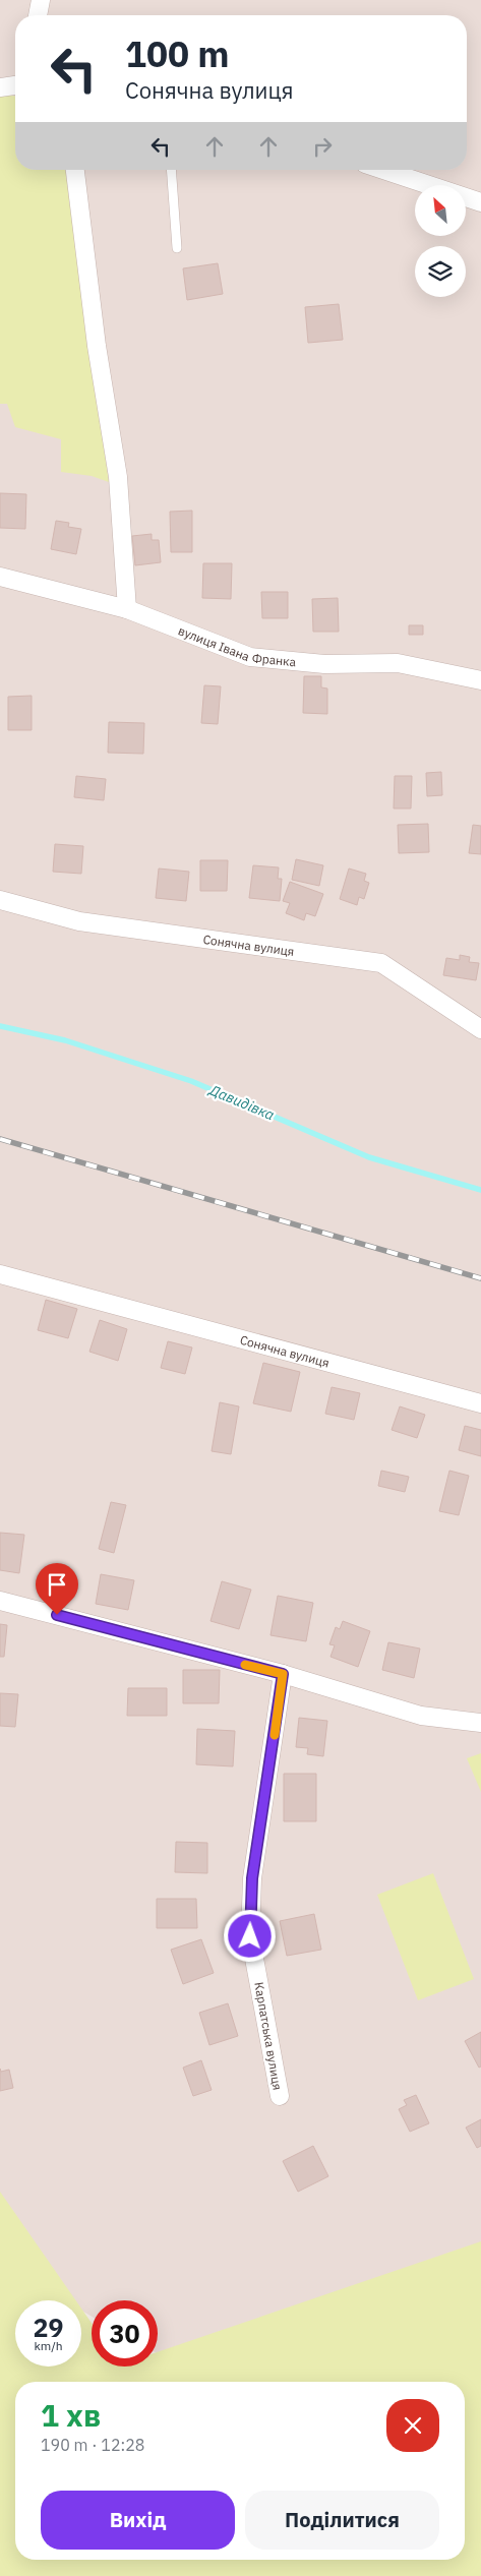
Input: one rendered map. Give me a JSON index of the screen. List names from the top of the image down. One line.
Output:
{"streets":{"street":["вулиця Івана Франка","Сонячна вулиця","Карпатська вулиця"]},"water":["Давидівка"],"north":"top left","page":{"turn":["100 m","Сонячна вулиця"],"speed":"29 km/h","limit":"30","heading":["1 хв","190 m · 12:28"],"buttons":["Вихід","Поділитися"]}}
